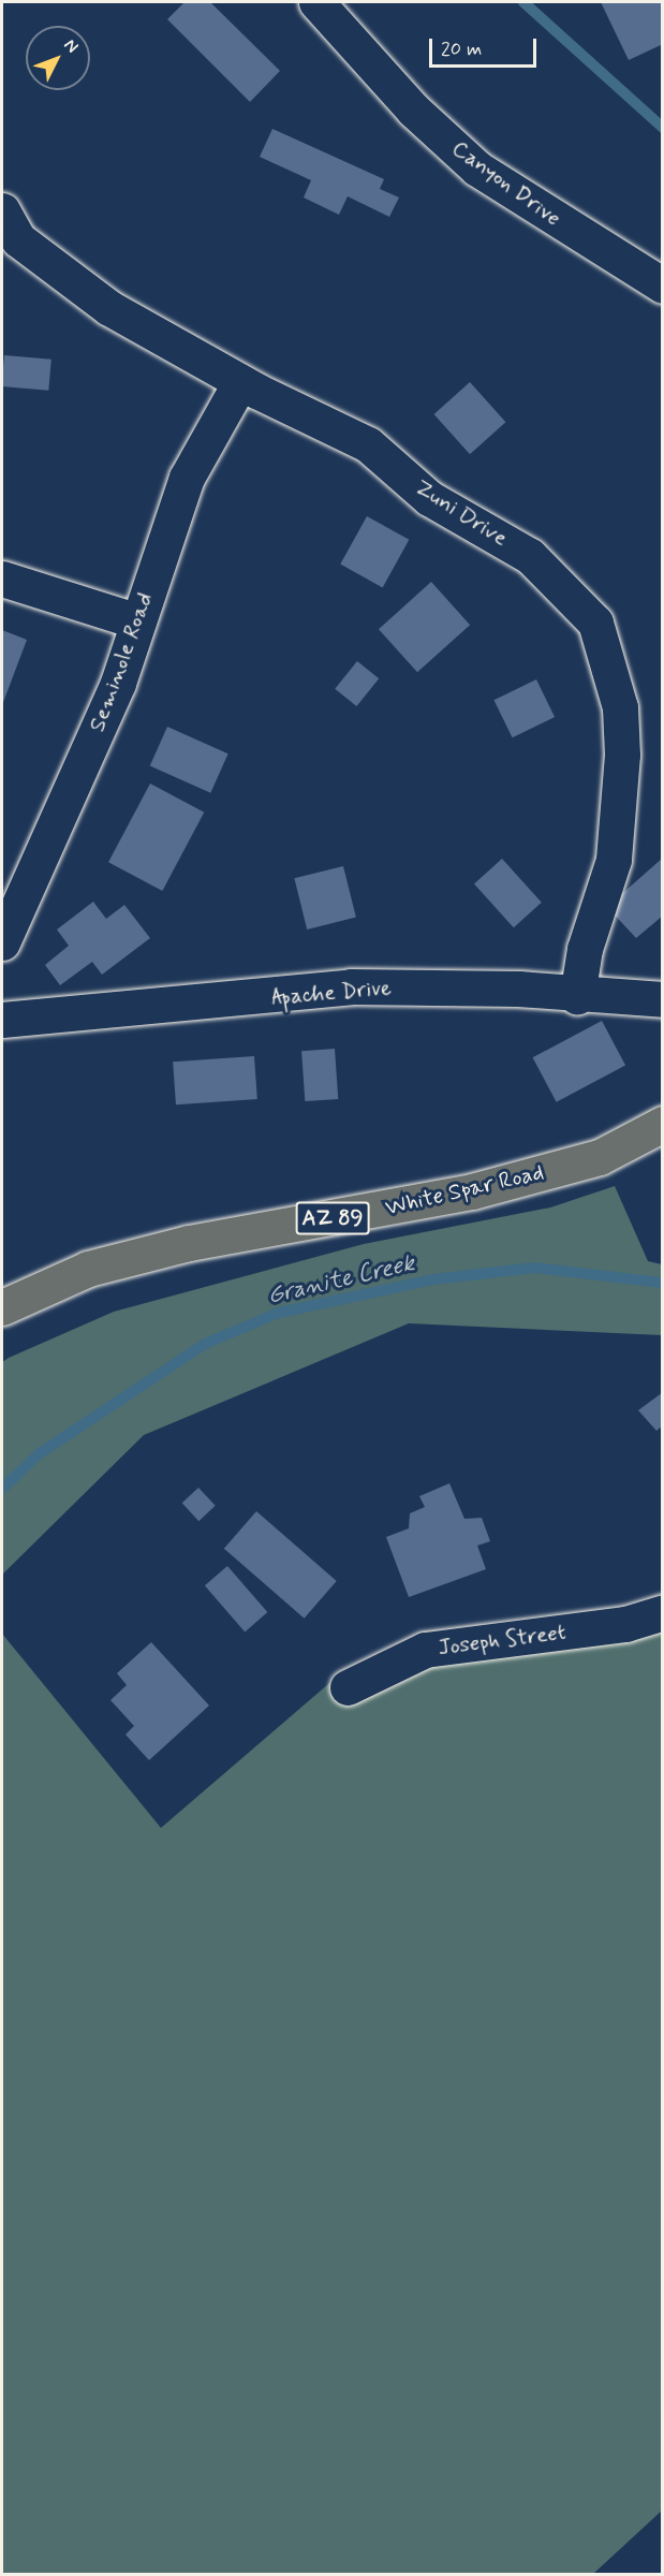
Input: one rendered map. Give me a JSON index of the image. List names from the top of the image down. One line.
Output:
{"streets":{"main road":["White Spar Road","AZ 89"],"street":["Canyon Drive","Zuni Drive","Seminole Road","Apache Drive","Joseph Street"]},"crossings":[["Zuni Drive","Seminole Road"],["Zuni Drive","Apache Drive"]],"water":["Granite Creek"],"scale_bar":"20 m","north":"top right"}
